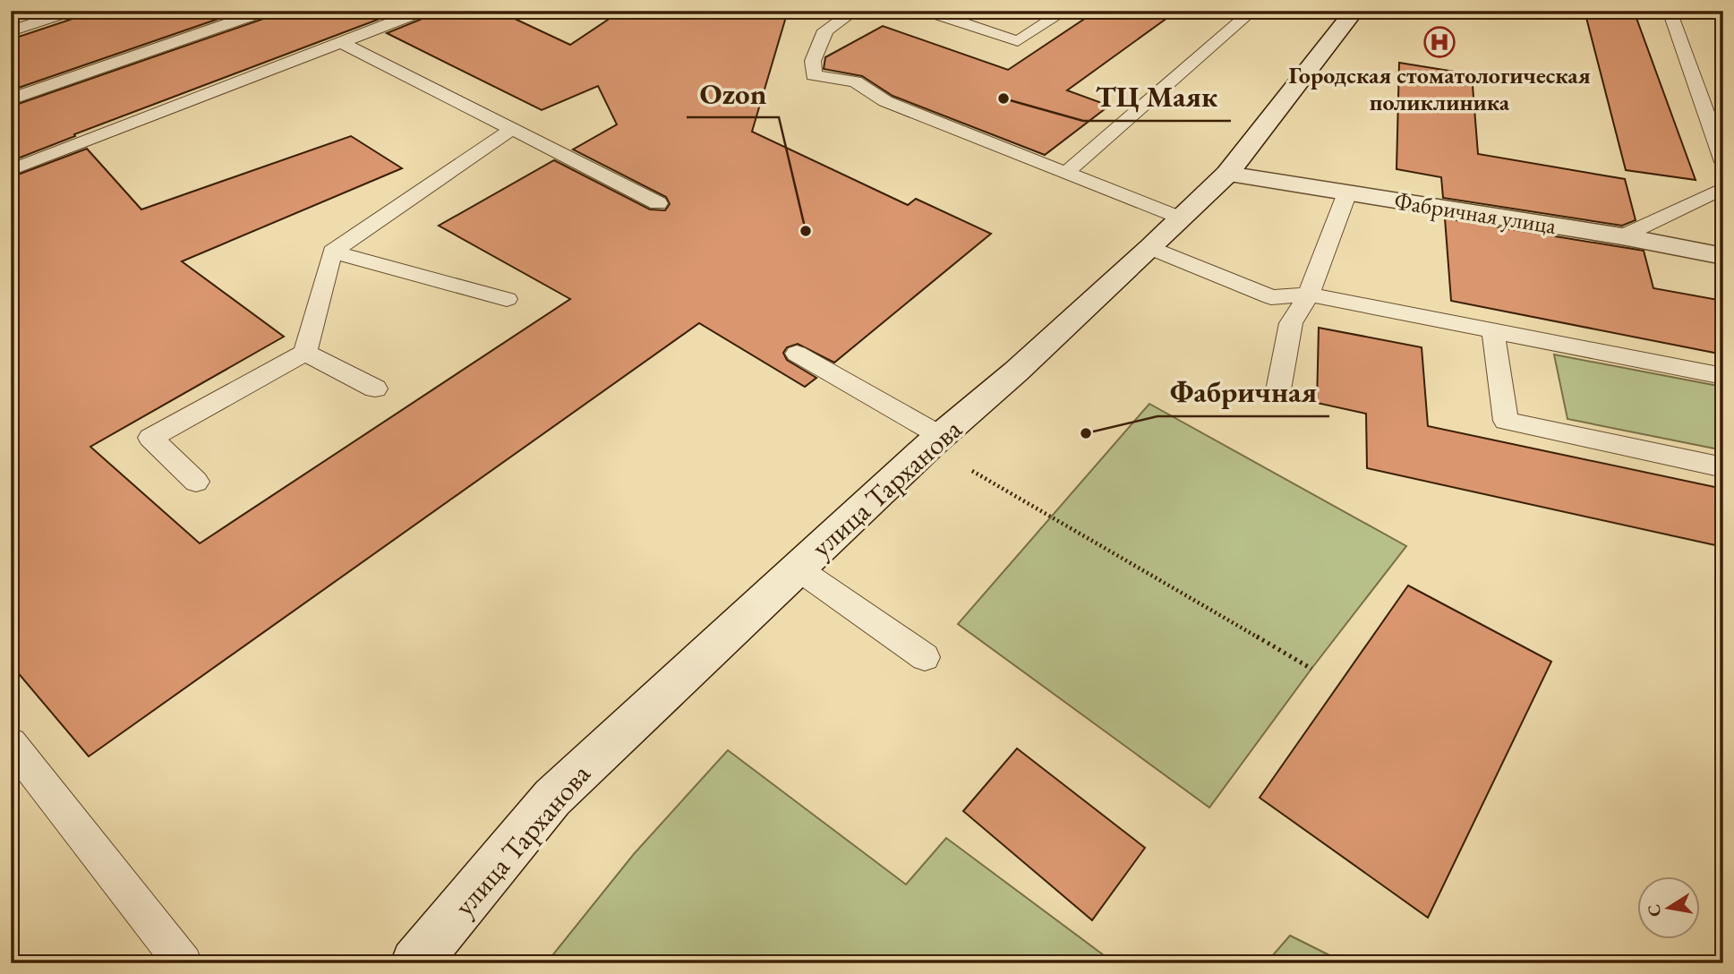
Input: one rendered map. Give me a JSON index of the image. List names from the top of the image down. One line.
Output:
{"streets":{"main road":["Фабричная улица","улица Тарханова"]},"crossings":[["Фабричная улица","улица Тарханова"]],"places":{"hospital":["Городская стоматологическая поликлиника"],"other":["ТЦ Маяк","Ozon","Фабричная"]},"north":"left"}
